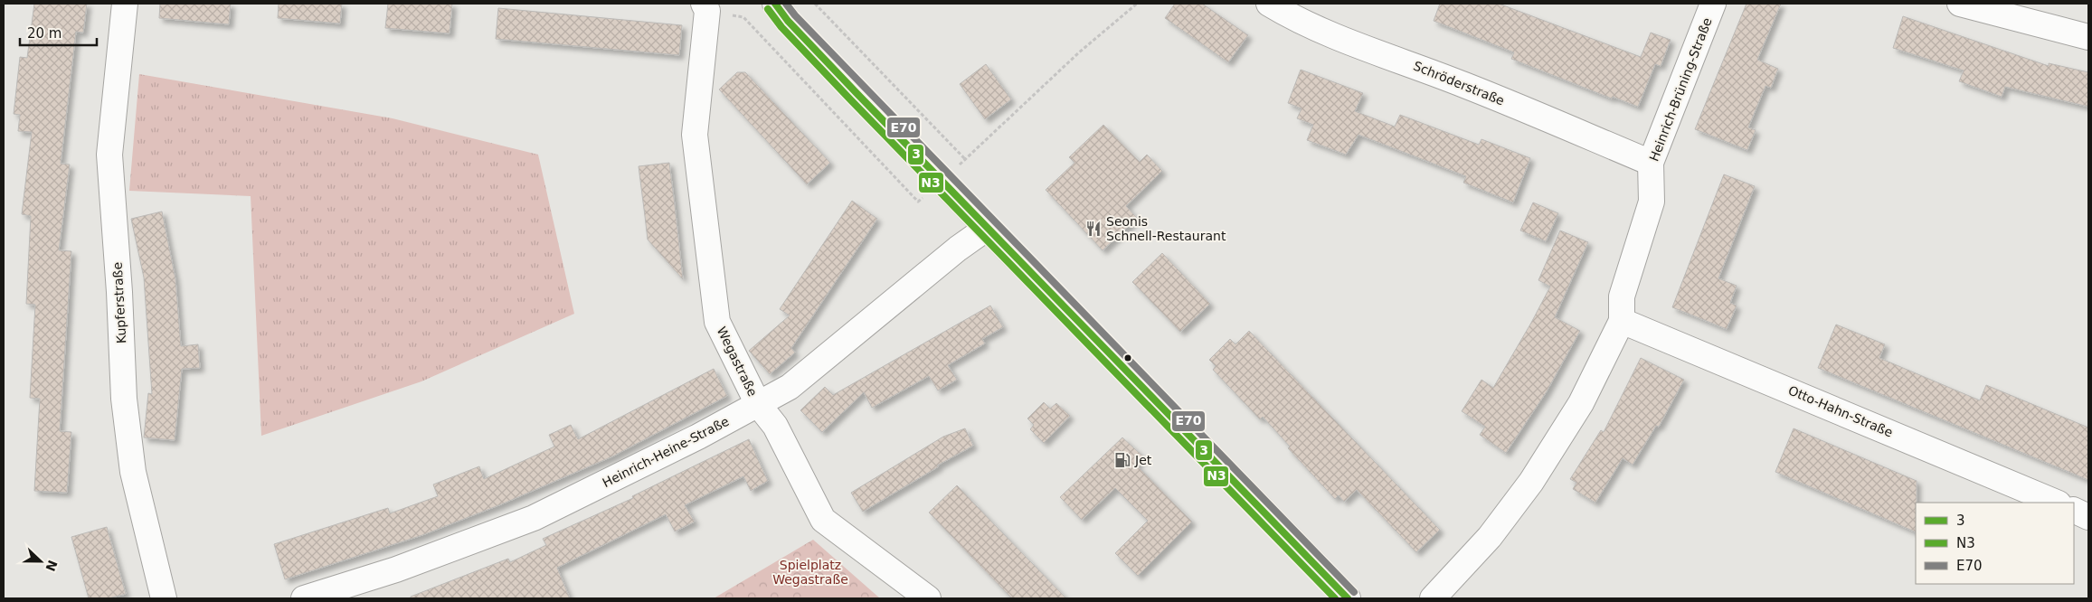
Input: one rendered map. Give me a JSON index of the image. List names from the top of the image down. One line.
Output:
{"streets":{"street":["Schröderstraße","Heinrich-Brüning-Straße","Kupferstraße","Wegastraße","Otto-Hahn-Straße","Heinrich-Heine-Straße"]},"crossings":[["Schröderstraße","Heinrich-Brüning-Straße"],["Heinrich-Brüning-Straße","Otto-Hahn-Straße"],["Wegastraße","Heinrich-Heine-Straße"]],"parks":["Spielplatz Wegastraße"],"places":{"restaurant":["Seonis Schnell-Restaurant"],"fuel station":["Jet"]},"lines":["transit line 3","transit line E70","transit line N3"],"legend":["3","N3","E70"],"scale_bar":"20 m","north":"right"}
